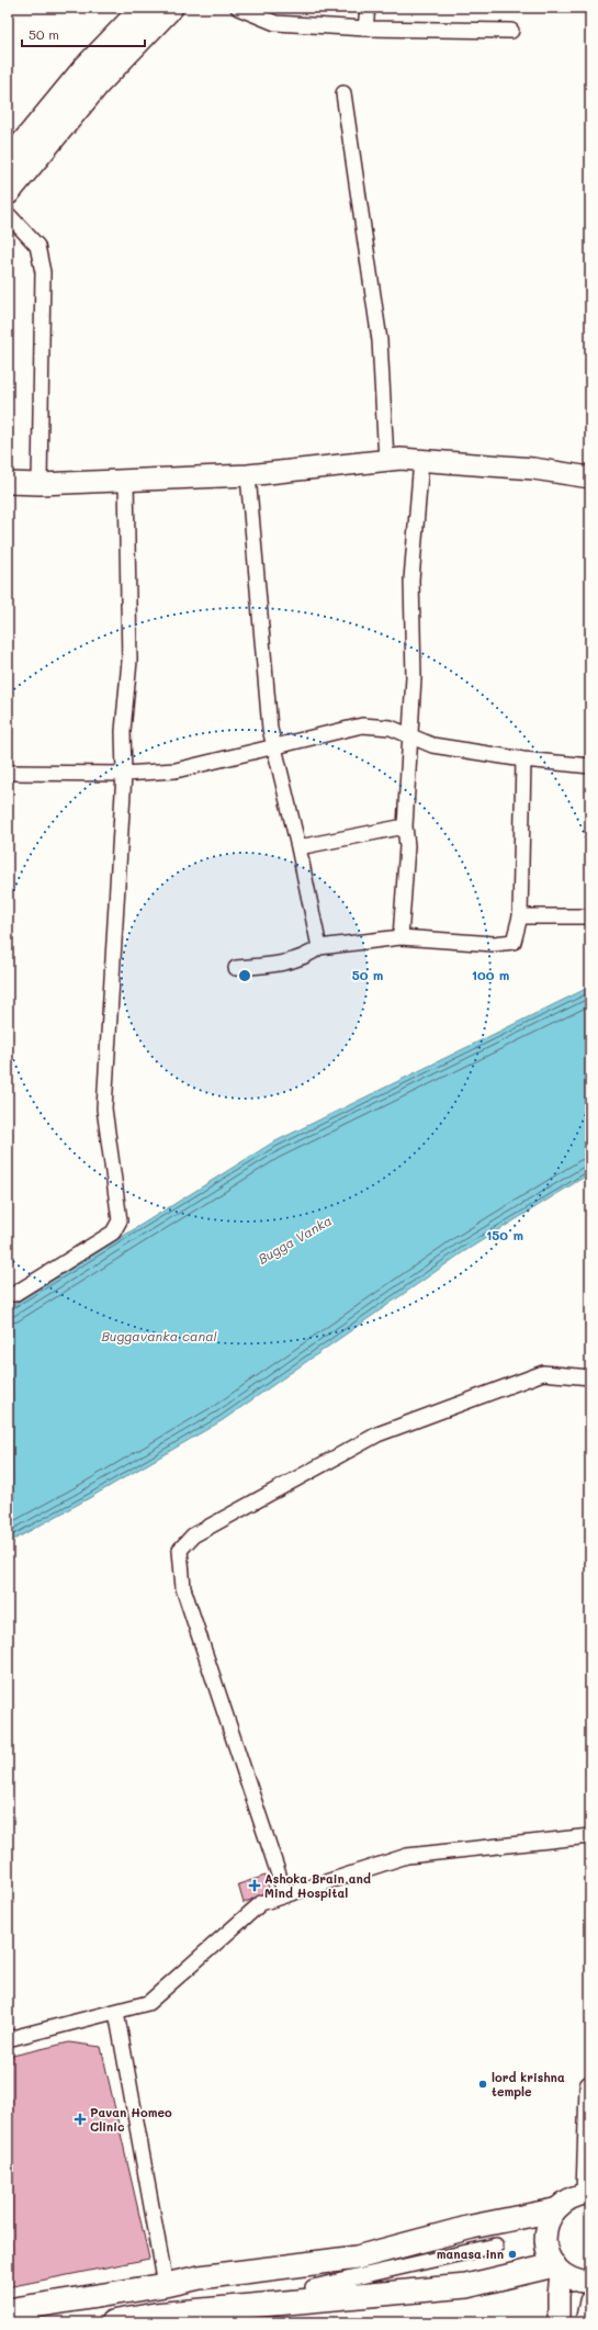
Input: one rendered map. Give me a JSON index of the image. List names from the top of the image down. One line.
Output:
{"water":["Bugga Vanka","Buggavanka canal"],"places":{"health":["Ashoka Brain and Mind Hospital","Pavan Homeo Clinic"],"other":["lord krishna temple","manasa inn"]},"scale_bar":"50 m","rings":["50 m","100 m","150 m"]}
